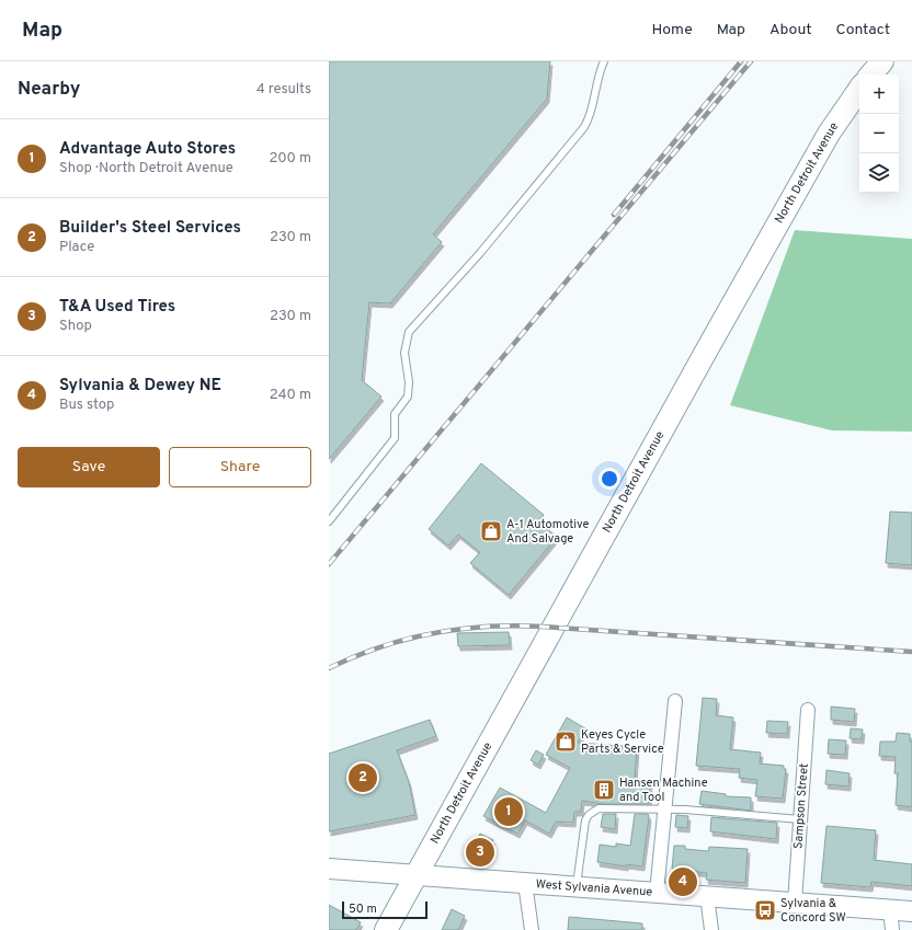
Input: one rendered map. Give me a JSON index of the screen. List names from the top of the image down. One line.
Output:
{"streets":{"main road":["North Detroit Avenue","West Sylvania Avenue"],"street":["Sampson Street"]},"crossings":[["North Detroit Avenue","West Sylvania Avenue"],["Sampson Street","West Sylvania Avenue"]],"places":{"shop":["A-1 Automotive And Salvage","Keyes Cycle Parts & Service"],"building":["Hansen Machine and Tool"],"bus stop":["Sylvania & Concord SW"]},"scale_bar":"50 m","page":{"header":"Map","nav":["Home","Map","About","Contact"],"heading":["Nearby","4 results"],"map_buttons":["+","−"],"list":[{"mark":"1","name":"Advantage Auto Stores","note":"Shop · North Detroit Avenue","value":"200 m"},{"mark":"2","name":"Builder's Steel Services","note":"Place","value":"230 m"},{"mark":"3","name":"T&A Used Tires","note":"Shop","value":"230 m"},{"mark":"4","name":"Sylvania & Dewey NE","note":"Bus stop","value":"240 m"}],"buttons":["Save","Share"],"pins":["2","1","3","4"],"scale":"50 m"}}
